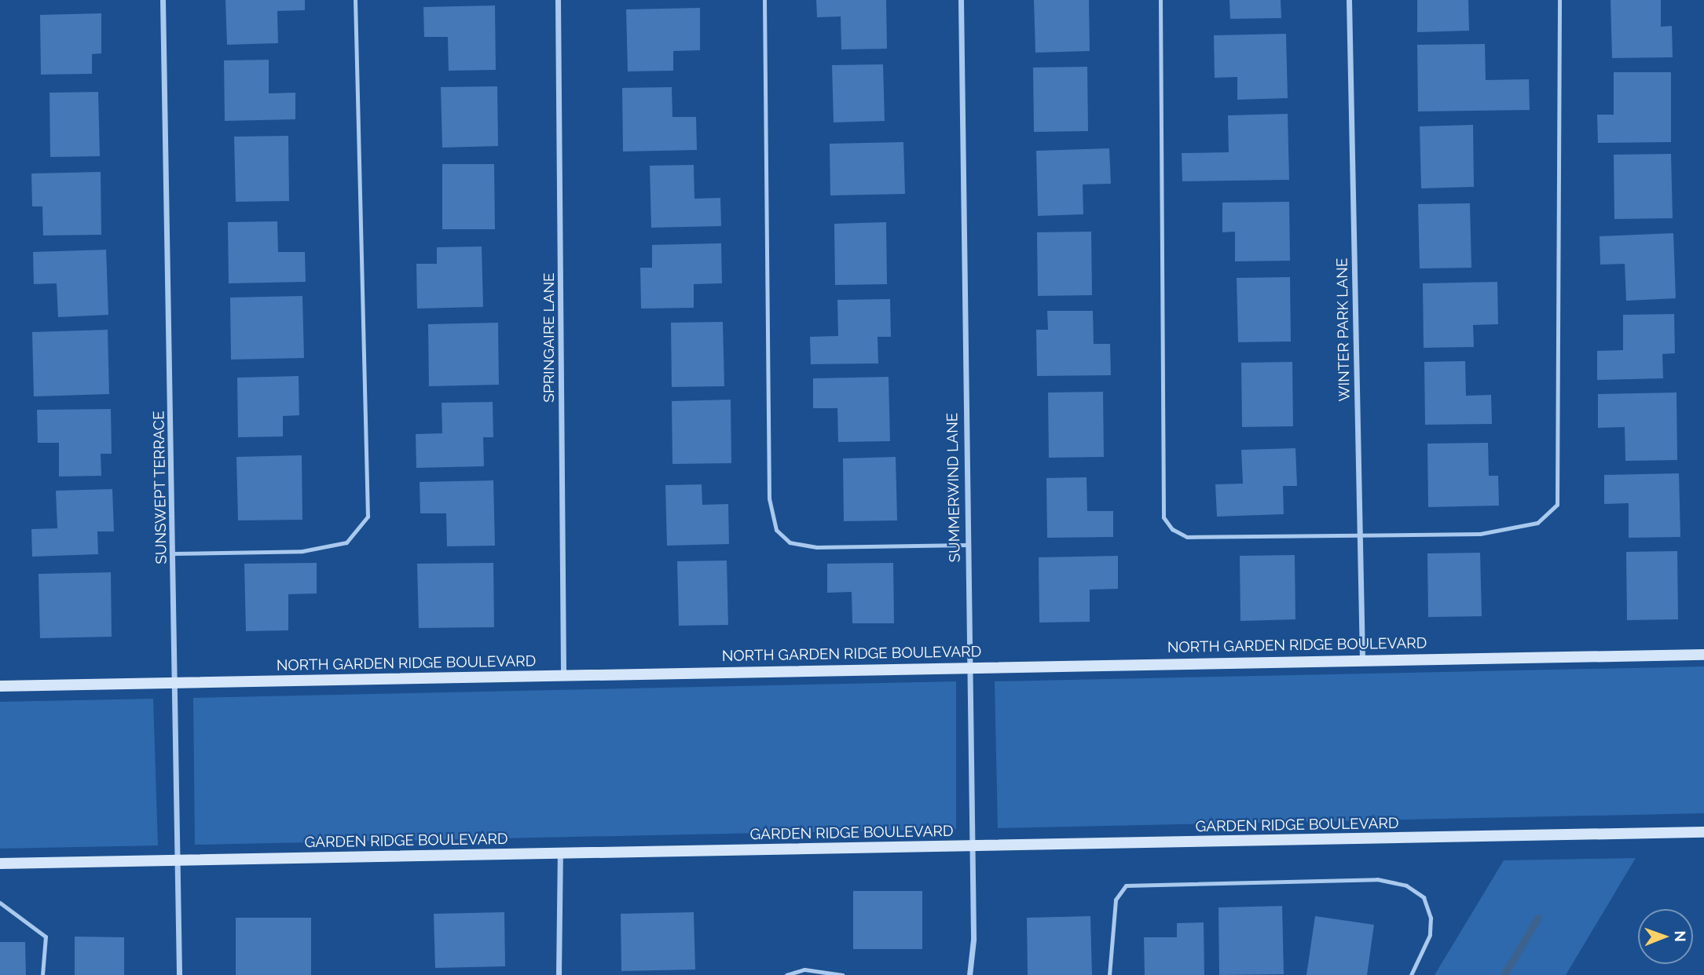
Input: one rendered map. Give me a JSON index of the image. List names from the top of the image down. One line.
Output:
{"streets":{"main road":["NORTH GARDEN RIDGE BOULEVARD","GARDEN RIDGE BOULEVARD"],"street":["WINTER PARK LANE","SPRINGAIRE LANE","SUNSWEPT TERRACE","SUMMERWIND LANE"]},"crossings":[["WINTER PARK LANE","NORTH GARDEN RIDGE BOULEVARD"],["SPRINGAIRE LANE","NORTH GARDEN RIDGE BOULEVARD"],["SUNSWEPT TERRACE","NORTH GARDEN RIDGE BOULEVARD"],["SUNSWEPT TERRACE","GARDEN RIDGE BOULEVARD"],["SUMMERWIND LANE","NORTH GARDEN RIDGE BOULEVARD"],["SUMMERWIND LANE","GARDEN RIDGE BOULEVARD"]],"north":"right"}
